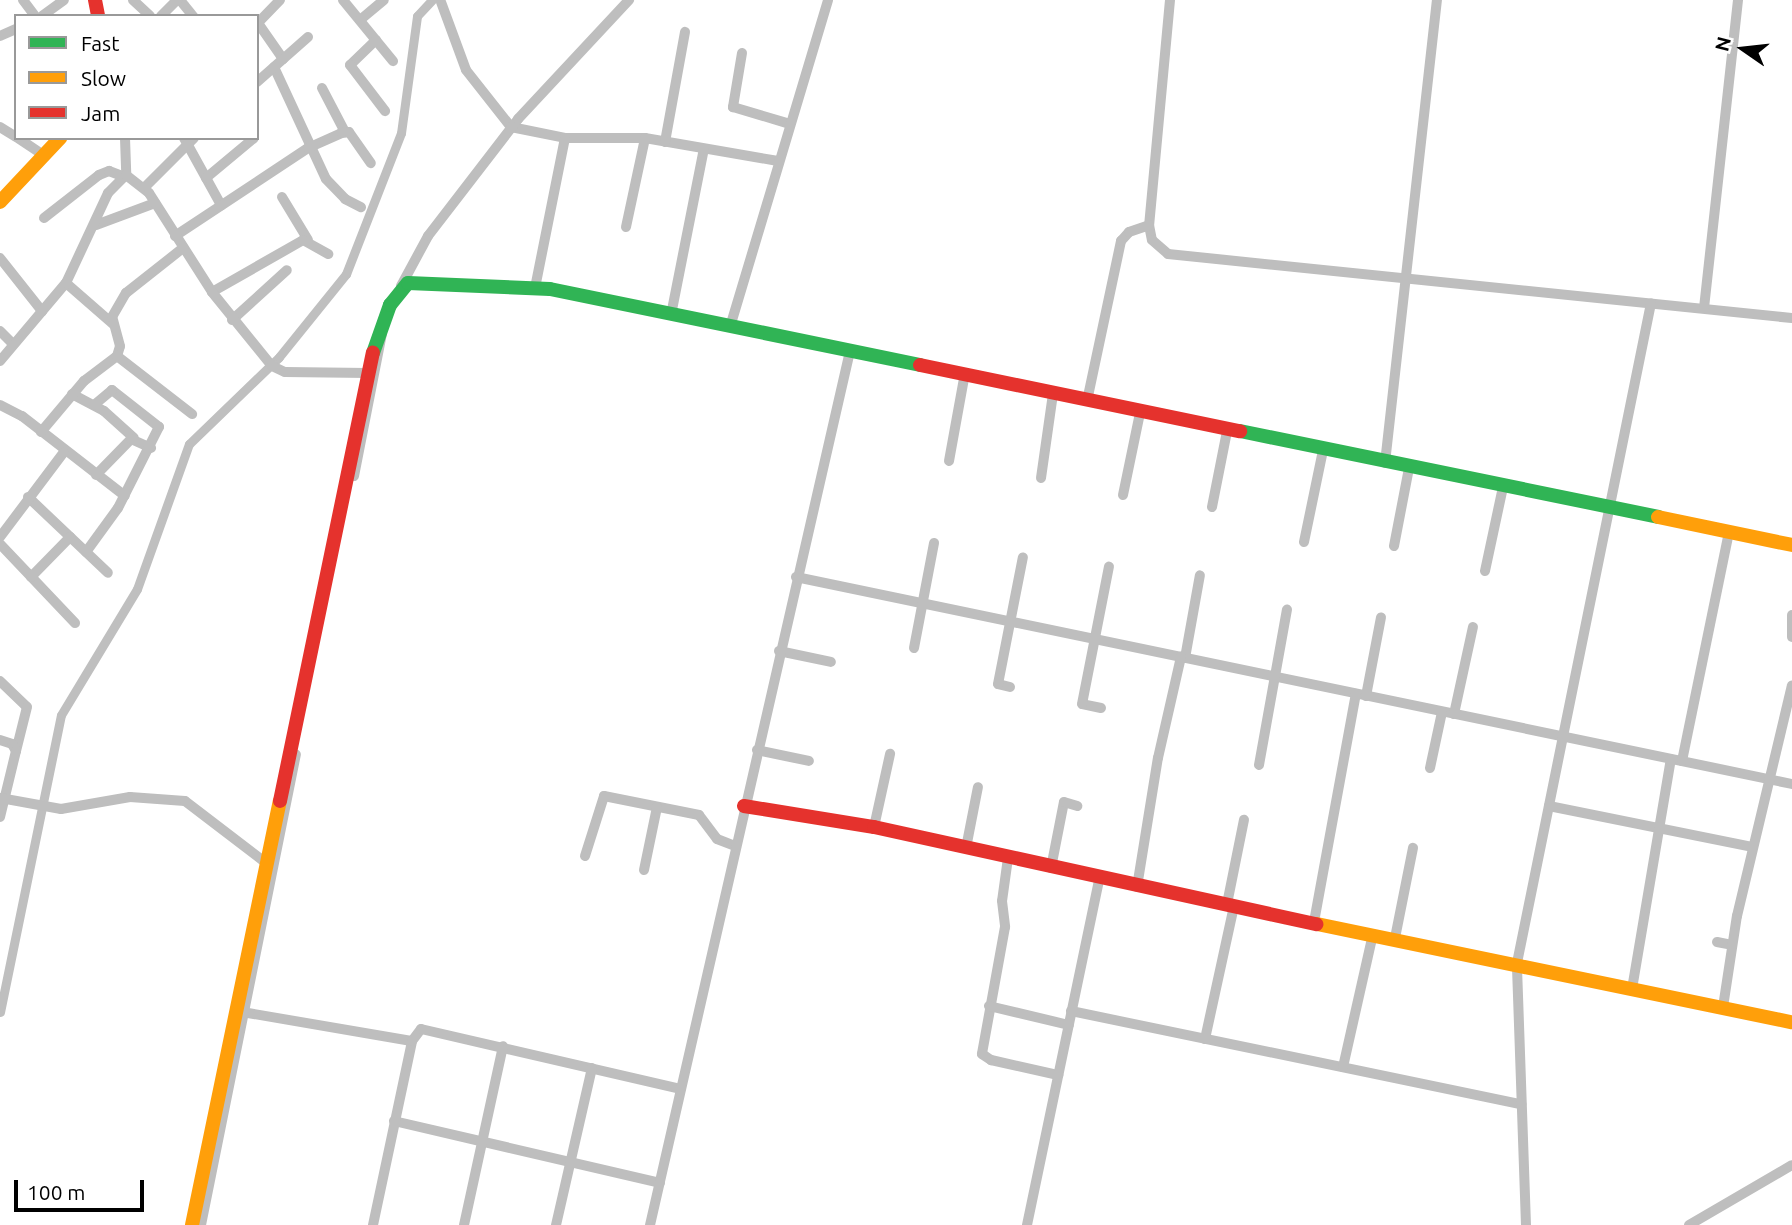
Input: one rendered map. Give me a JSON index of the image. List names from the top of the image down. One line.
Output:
{"legend":["Fast","Slow","Jam"],"scale_bar":"100 m","north":"left"}
